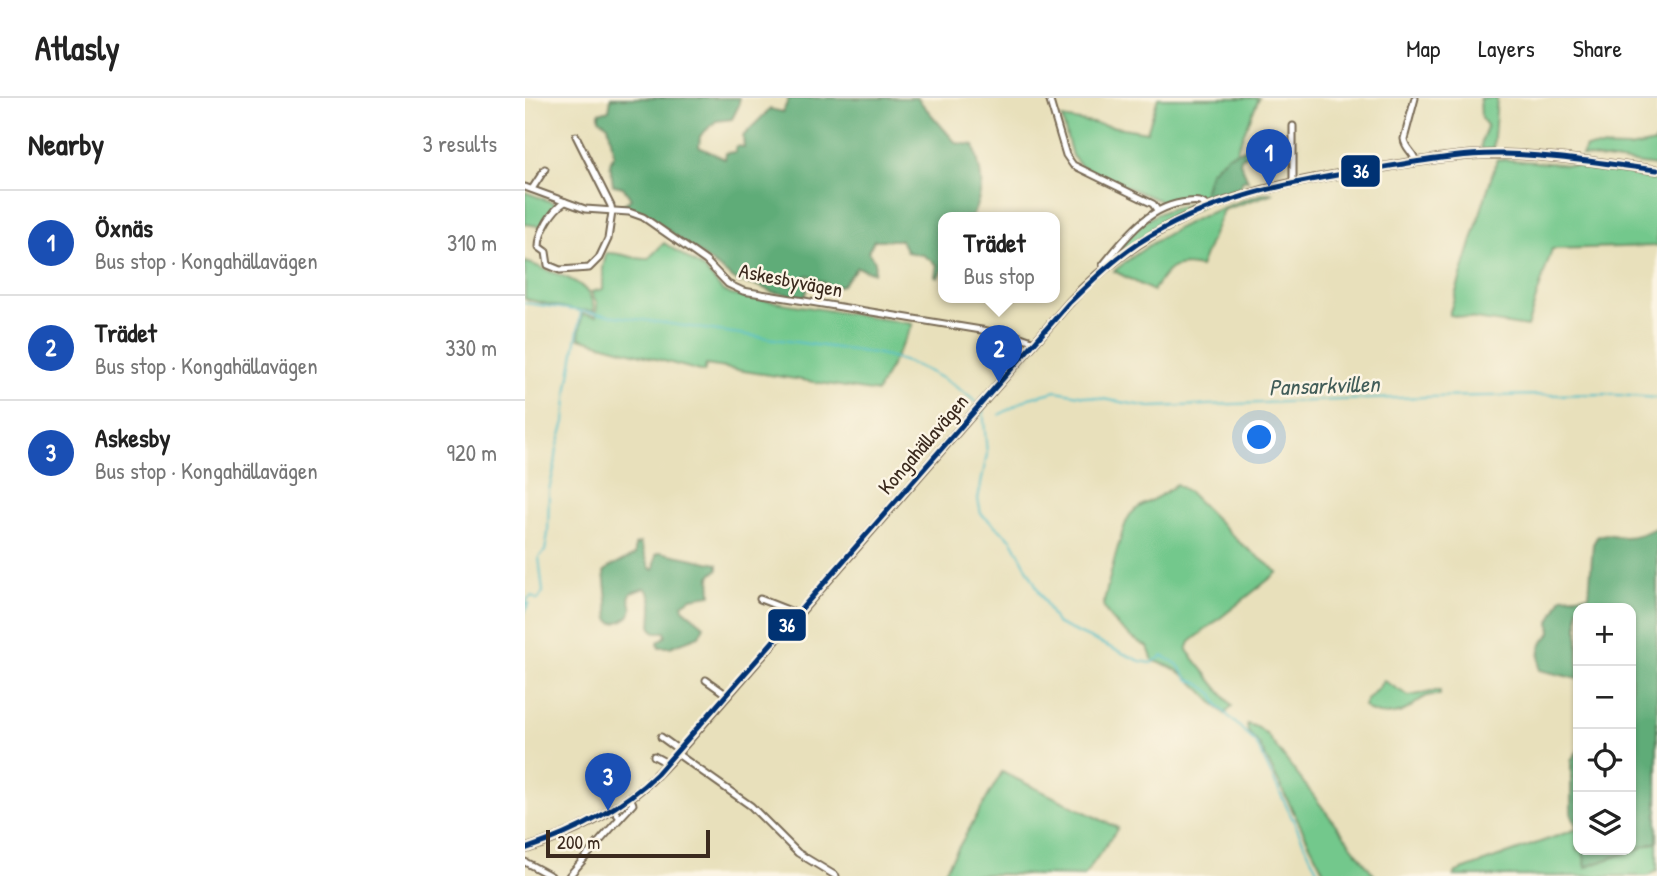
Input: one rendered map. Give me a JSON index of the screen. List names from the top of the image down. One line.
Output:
{"streets":{"street":["Askesbyvägen","Kongahällavägen"]},"crossings":[["Askesbyvägen","Kongahällavägen"]],"water":["Pansarkvillen"],"lines":["transit line 36"],"scale_bar":"200 m","page":{"header":"Atlasly","nav":["Map","Layers","Share"],"heading":["Nearby","3 results"],"pins":["1","2","3"],"list":[{"mark":"1","name":"Öxnäs","note":"Bus stop · Kongahällavägen","value":"310 m"},{"mark":"2","name":"Trädet","note":"Bus stop · Kongahällavägen","value":"330 m"},{"mark":"3","name":"Askesby","note":"Bus stop · Kongahällavägen","value":"920 m"}],"popup":["Trädet","Bus stop"],"map_buttons":["+","−"],"scale":"200 m"}}
